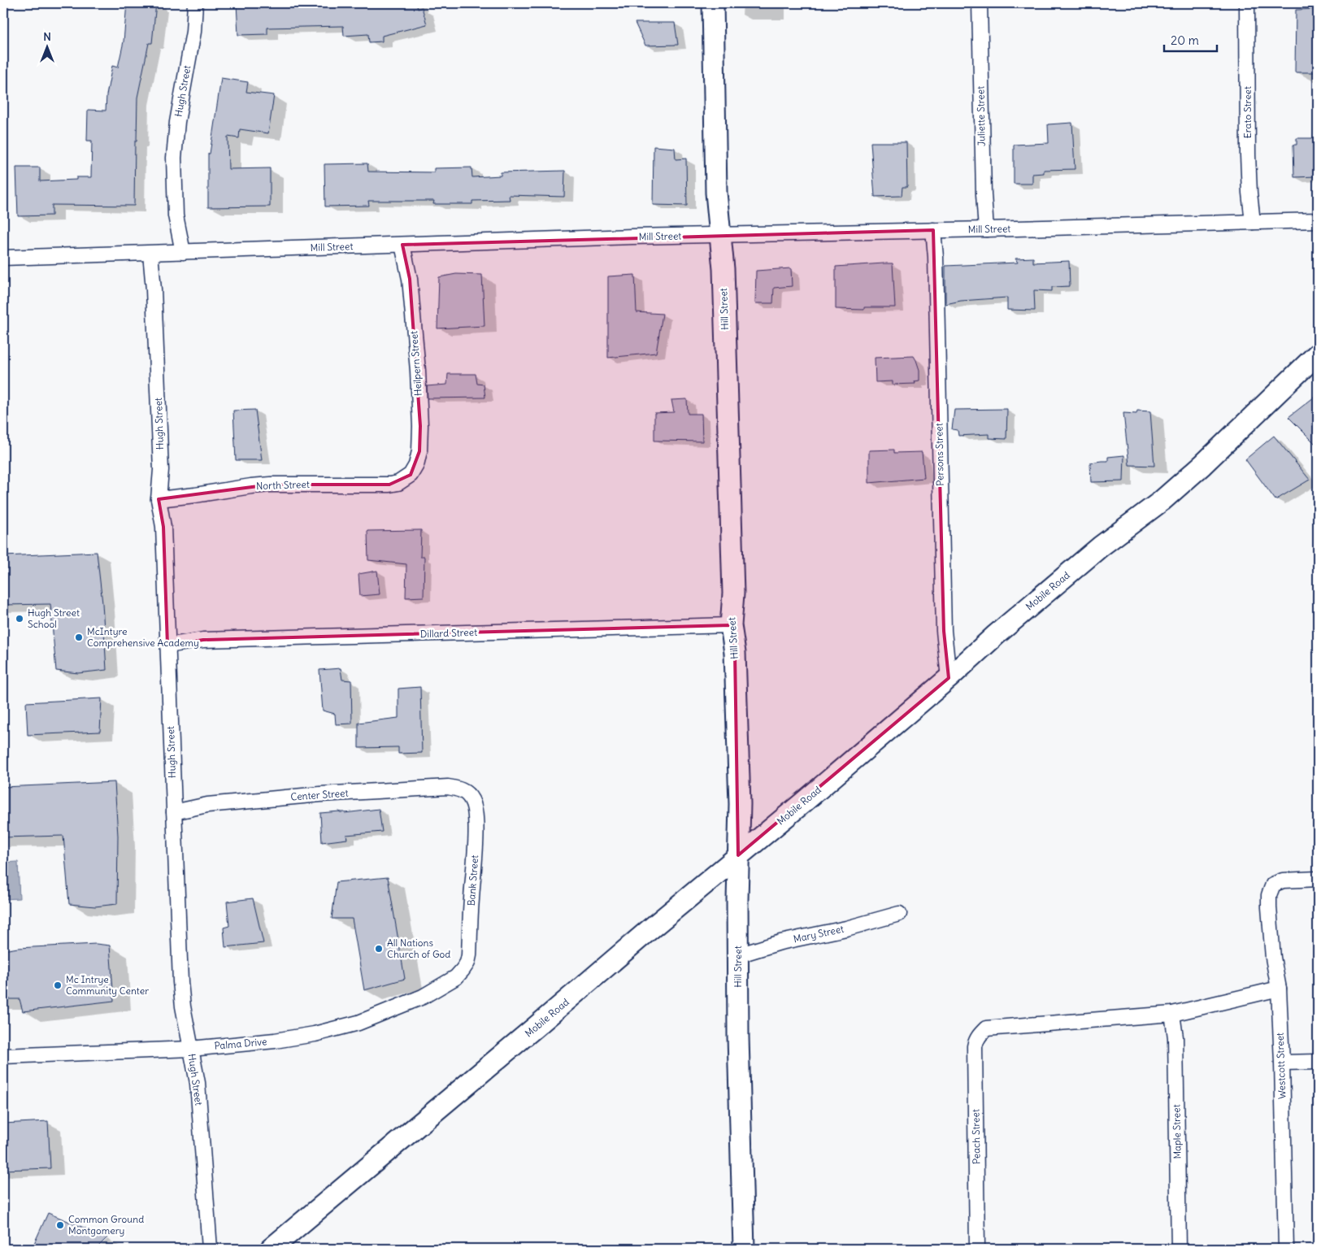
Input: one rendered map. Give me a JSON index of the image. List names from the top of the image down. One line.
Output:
{"streets":{"street":["Hugh Street","Erato Street","Juliette Street","Mill Street","Hill Street","Heilpern Street","Persons Street","North Street","Mobile Road","Dillard Street","Center Street","Bank Street","Mary Street","Palma Drive","Westcott Street","Maple Street","Peach Street"]},"crossings":[["Hugh Street","Mill Street"],["Hugh Street","North Street"],["Hugh Street","Dillard Street"],["Hugh Street","Center Street"],["Hugh Street","Palma Drive"],["Erato Street","Mill Street"],["Juliette Street","Mill Street"],["Mill Street","Hill Street"],["Mill Street","Heilpern Street"],["Mill Street","Persons Street"],["Hill Street","Mobile Road"],["Hill Street","Dillard Street"],["Hill Street","Mary Street"],["Heilpern Street","North Street"],["Persons Street","Mobile Road"],["Center Street","Bank Street"],["Bank Street","Palma Drive"],["Maple Street","Peach Street"]],"places":["Hugh Street School","McIntyre Comprehensive Academy","All Nations Church of God","Mc Intrye Community Center","Common Ground Montgomery"],"scale_bar":"20 m","north":"top"}
